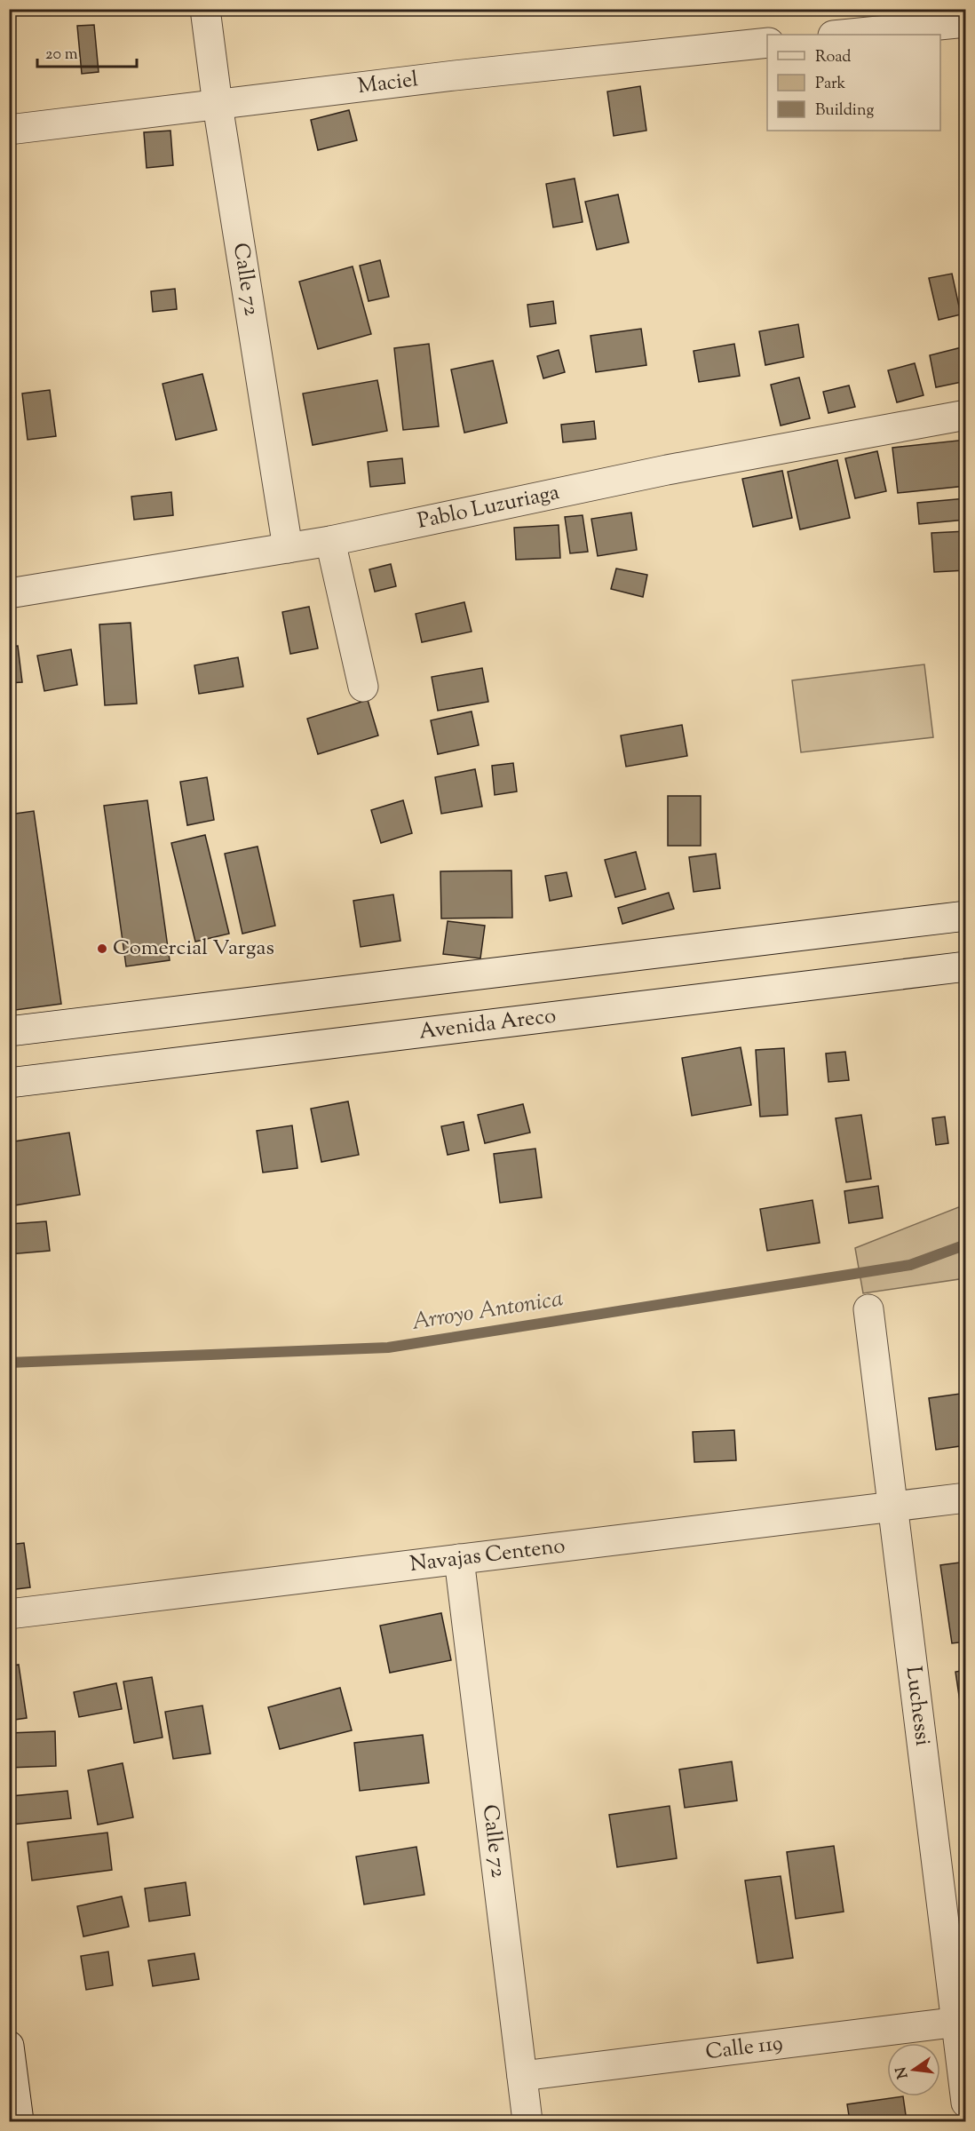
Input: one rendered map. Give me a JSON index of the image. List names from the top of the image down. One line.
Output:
{"streets":{"street":["Maciel","Calle 72","Pablo Luzuriaga","Avenida Areco","Navajas Centeno","Luchessi","Calle 119"]},"crossings":[["Maciel","Calle 72"],["Calle 72","Pablo Luzuriaga"],["Calle 72","Navajas Centeno"],["Calle 72","Calle 119"],["Navajas Centeno","Luchessi"],["Luchessi","Calle 119"]],"water":["Arroyo Antonica"],"places":["Comercial Vargas"],"legend":["Road","Park","Building"],"scale_bar":"20 m","north":"left"}
